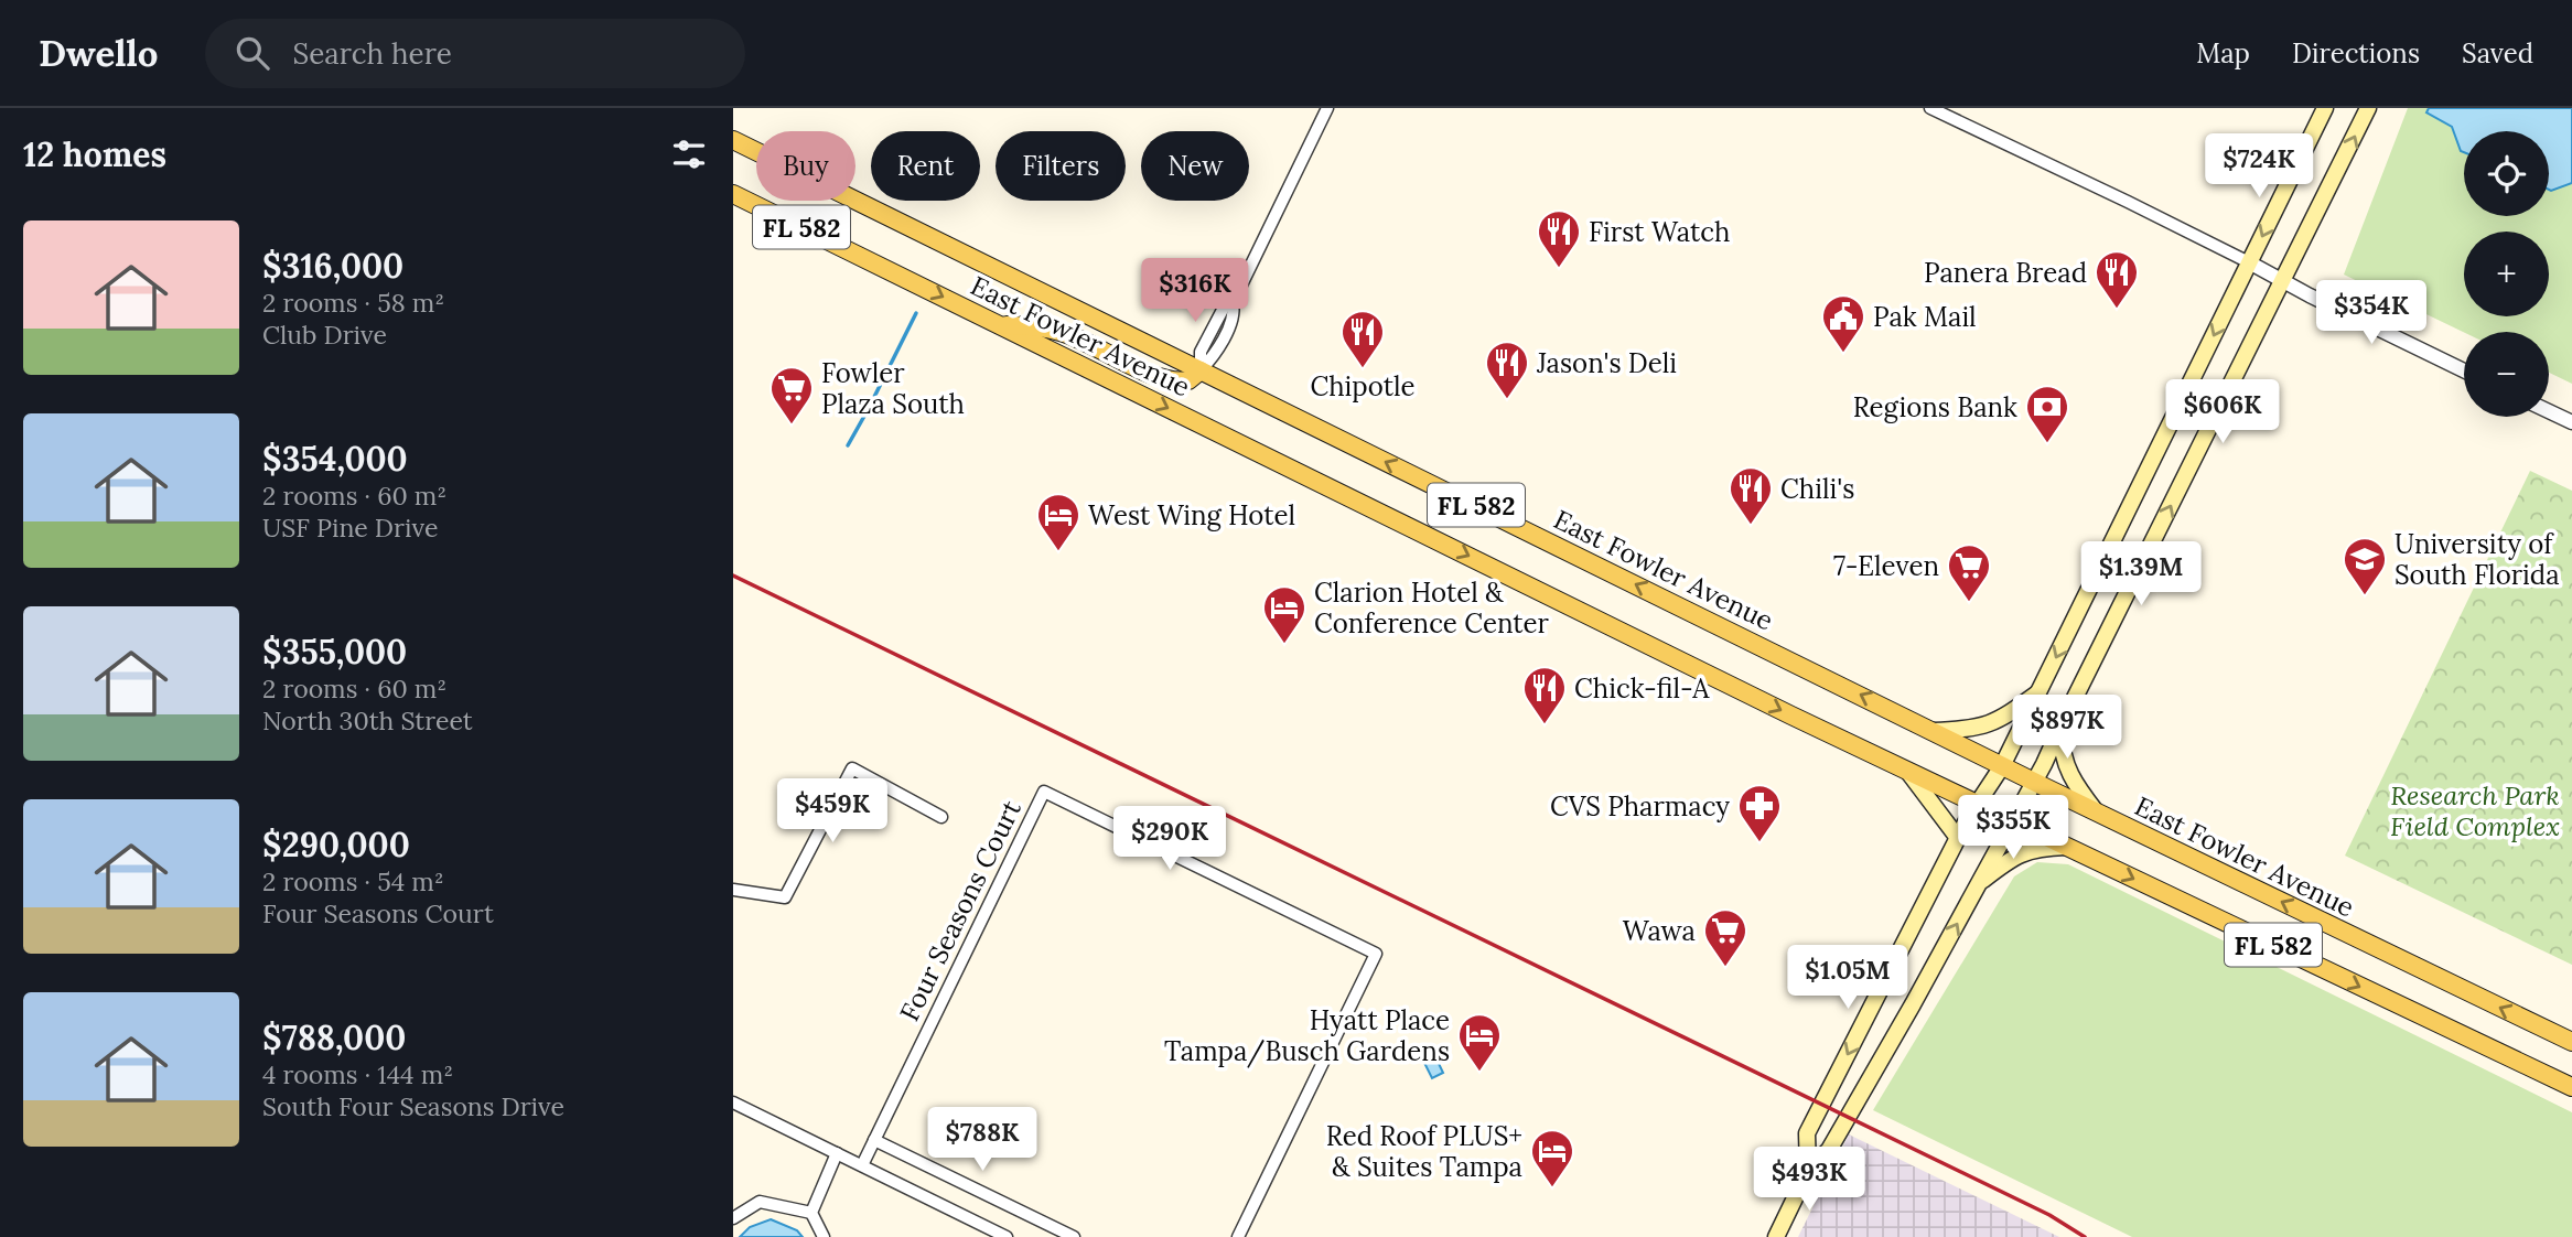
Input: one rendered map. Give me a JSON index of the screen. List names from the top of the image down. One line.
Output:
{"streets":{"main road":["FL 582","East Fowler Avenue"],"street":["Four Seasons Court"]},"parks":["Research Park Field Complex"],"places":{"restaurant":["First Watch","Panera Bread","Chipotle","Jason's Deli","Chili's","Chick-fil-A"],"public building":["Pak Mail"],"supermarket":["Fowler Plaza South","7-Eleven","Wawa"],"bank":["Regions Bank"],"hotel":["West Wing Hotel","Clarion Hotel & Conference Center","Hyatt Place Tampa/Busch Gardens","Red Roof PLUS+ & Suites Tampa"],"school or university":["University of South Florida"],"pharmacy":["CVS Pharmacy"]},"page":{"header":"Dwello","search":"Search here","nav":["Map","Directions","Saved"],"heading":"12 homes","map_buttons":["+","−"],"chip":["Buy","Rent","Filters","New"],"price":["$724K","$316K","$354K","$606K","$1.39M","$897K","$459K","$355K","$290K","$1.05M","$788K","$493K"],"list":[{"name":"$316,000","note":"2 rooms · 58 m² · Club Drive"},{"name":"$354,000","note":"2 rooms · 60 m² · USF Pine Drive"},{"name":"$355,000","note":"2 rooms · 60 m² · North 30th Street"},{"name":"$290,000","note":"2 rooms · 54 m² · Four Seasons Court"},{"name":"$788,000","note":"4 rooms · 144 m² · South Four Seasons Drive"}]}}
